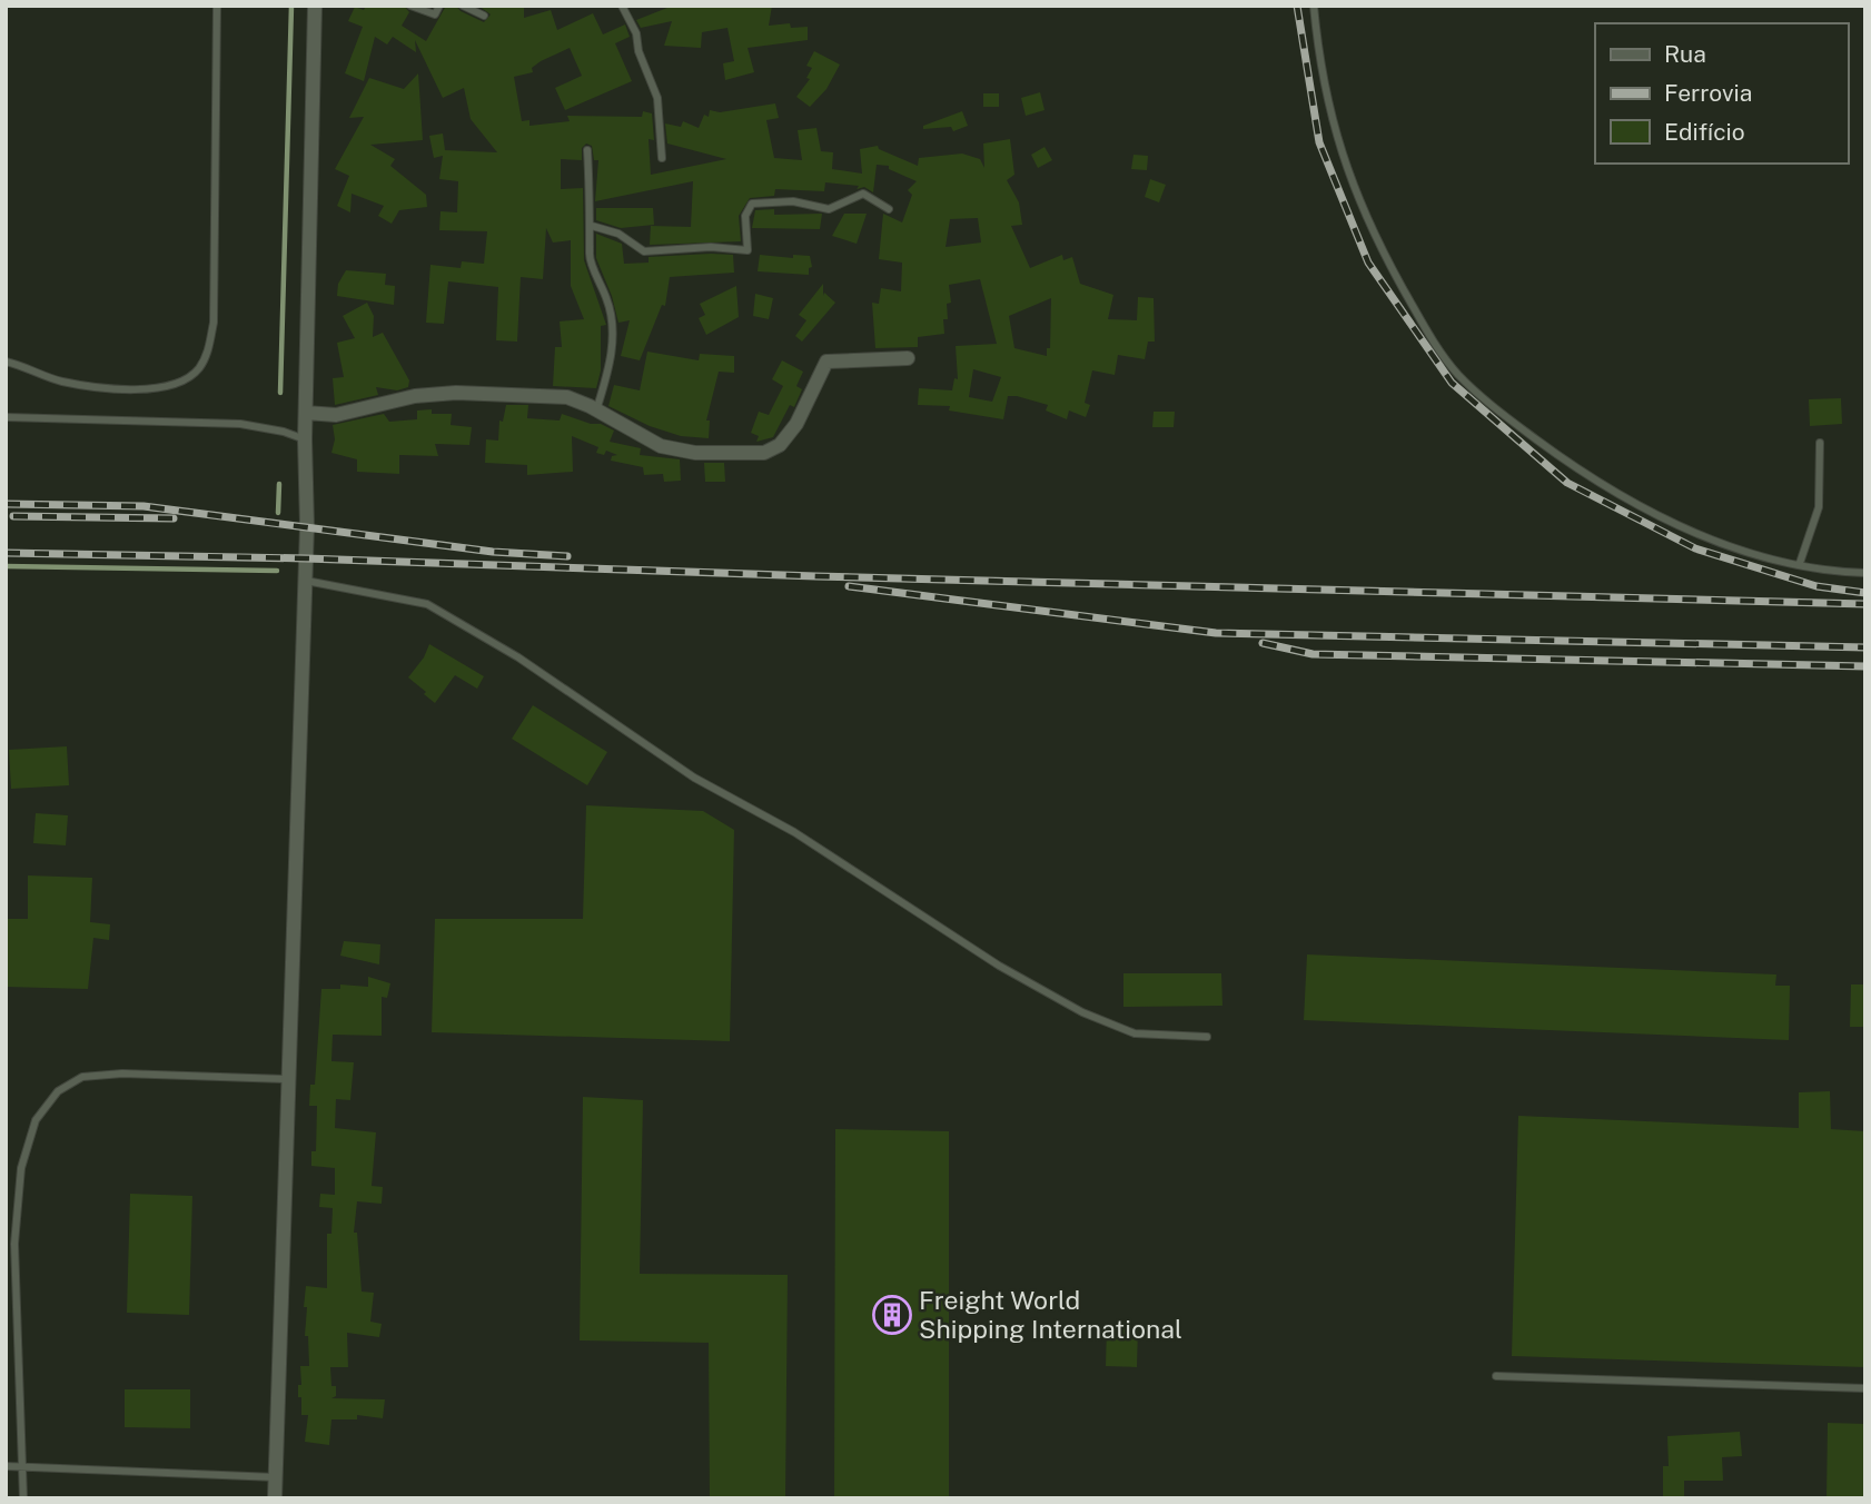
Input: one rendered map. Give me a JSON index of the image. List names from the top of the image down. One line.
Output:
{"places":{"building":["Freight World Shipping International"]},"legend":["Rua","Ferrovia","Edifício"]}
